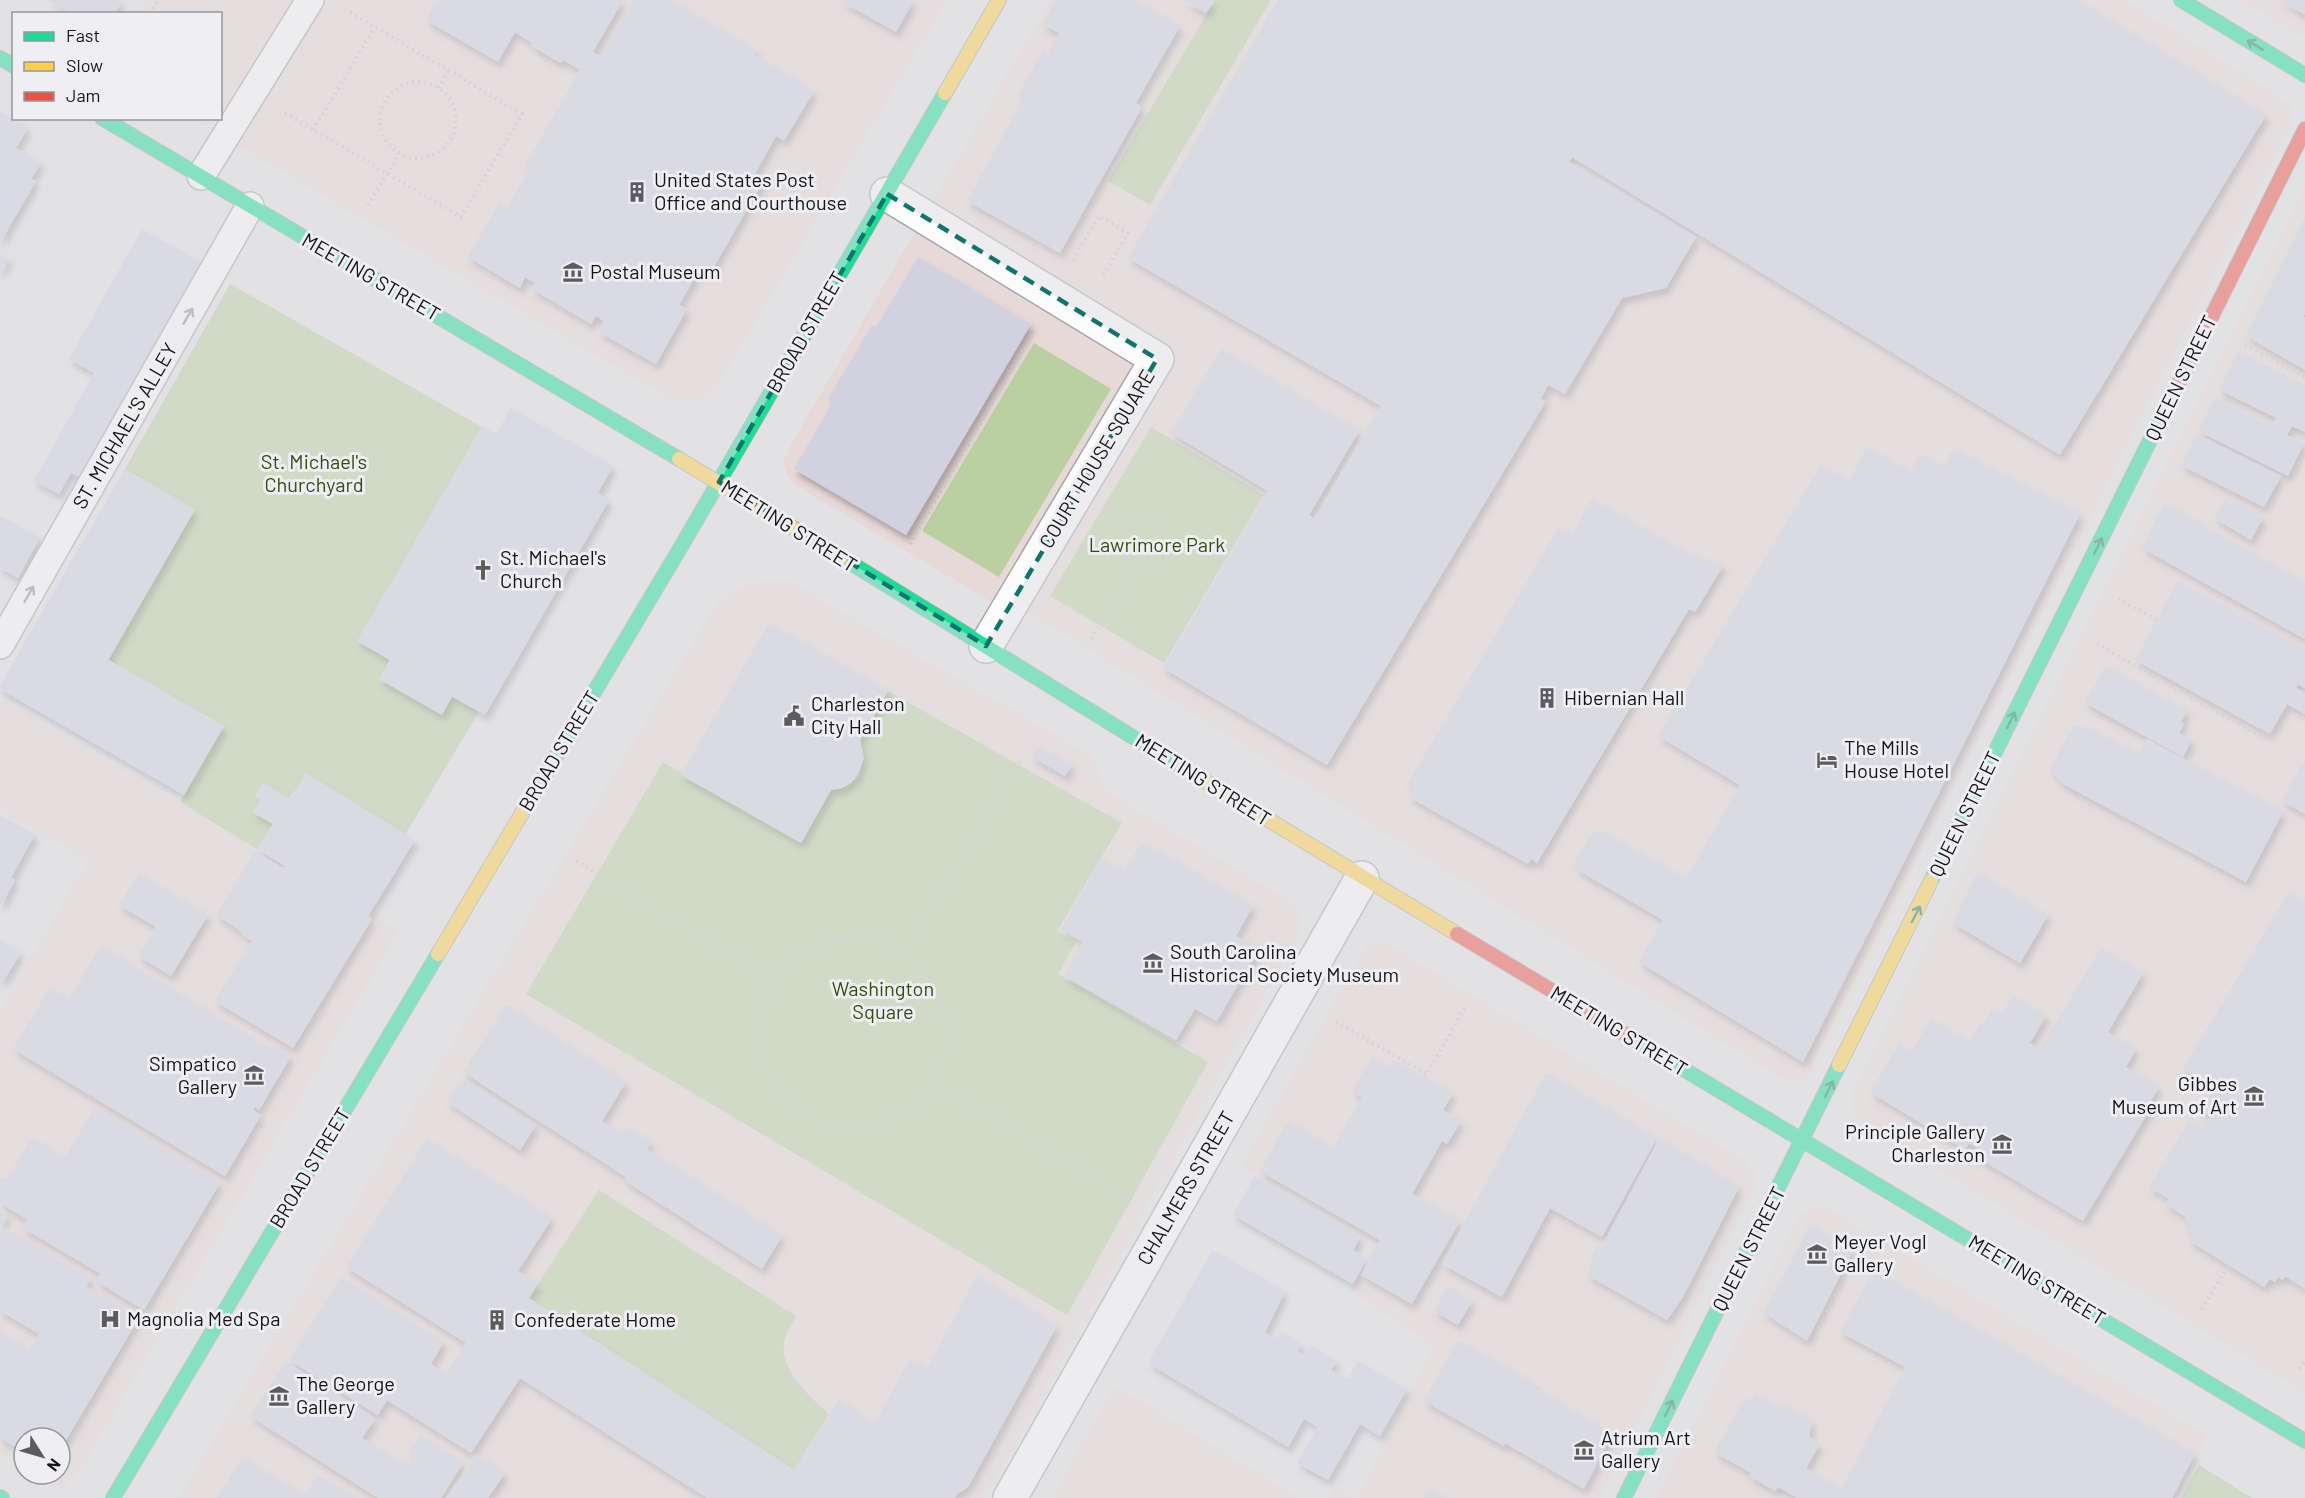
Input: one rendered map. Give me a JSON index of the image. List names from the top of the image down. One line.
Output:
{"streets":{"street":["MEETING STREET","BROAD STREET","QUEEN STREET","COURT HOUSE SQUARE","CHALMERS STREET"],"lane":["ST. MICHAEL'S ALLEY"]},"crossings":[["MEETING STREET","BROAD STREET"],["MEETING STREET","QUEEN STREET"],["MEETING STREET","ST. MICHAEL'S ALLEY"],["MEETING STREET","COURT HOUSE SQUARE"],["MEETING STREET","CHALMERS STREET"],["BROAD STREET","COURT HOUSE SQUARE"]],"one_way":["QUEEN STREET","ST. MICHAEL'S ALLEY"],"parks":["St. Michael's Churchyard","Lawrimore Park","Washington Square"],"places":{"building":["United States Post Office and Courthouse","Hibernian Hall","Confederate Home"],"museum":["Postal Museum","South Carolina Historical Society Museum","Simpatico Gallery","Gibbes Museum of Art","Principle Gallery Charleston","Meyer Vogl Gallery","The George Gallery","Atrium Art Gallery"],"church":["St. Michael's Church"],"public building":["Charleston City Hall"],"hotel":["The Mills House Hotel"],"hospital":["Magnolia Med Spa"]},"legend":["Fast","Slow","Jam"],"north":"bottom right"}
